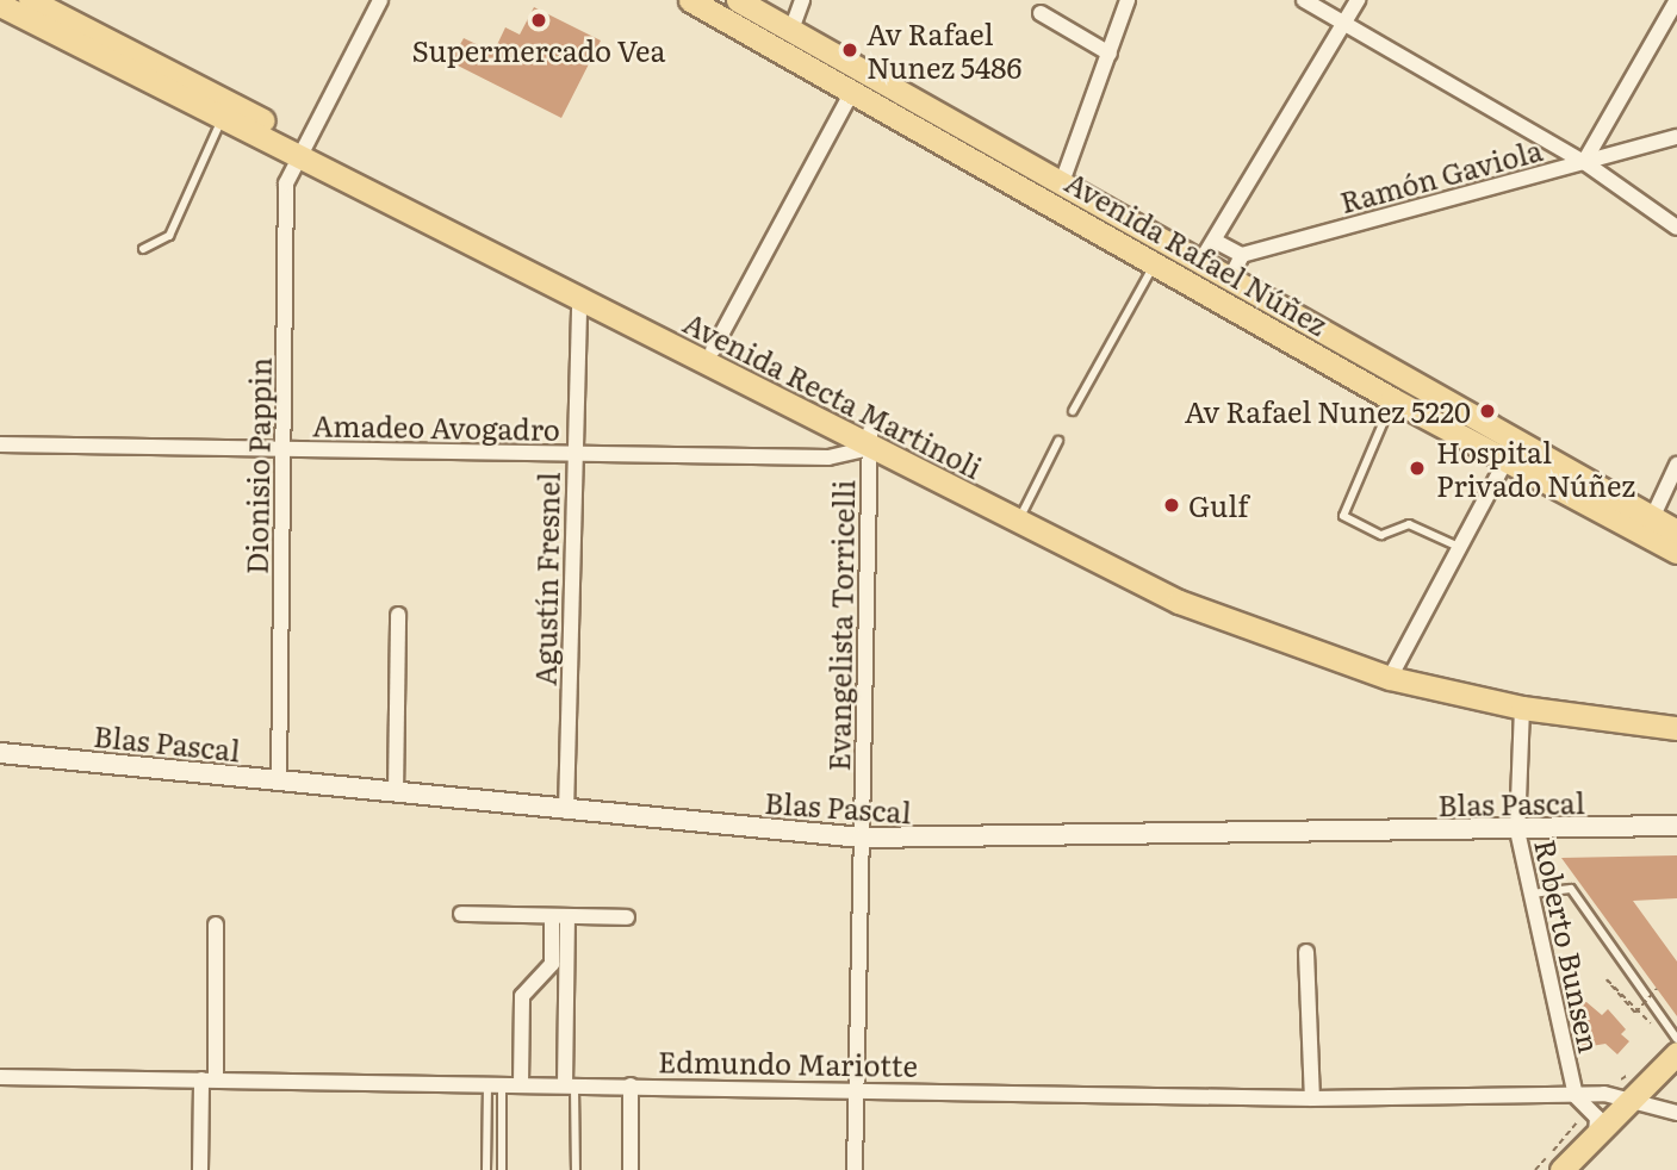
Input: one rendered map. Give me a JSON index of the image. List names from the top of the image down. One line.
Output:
{"streets":{"main road":["Avenida Rafael Núñez","Avenida Recta Martinoli","Blas Pascal"],"street":["Ramón Gaviola","Amadeo Avogadro","Dionisio Pappin","Agustín Fresnel","Evangelista Torricelli","Roberto Bunsen","Edmundo Mariotte"]},"crossings":[["Avenida Recta Martinoli","Amadeo Avogadro"],["Avenida Recta Martinoli","Dionisio Pappin"],["Avenida Recta Martinoli","Agustín Fresnel"],["Avenida Recta Martinoli","Evangelista Torricelli"],["Avenida Recta Martinoli","Roberto Bunsen"],["Amadeo Avogadro","Dionisio Pappin"],["Amadeo Avogadro","Agustín Fresnel"],["Amadeo Avogadro","Evangelista Torricelli"],["Dionisio Pappin","Blas Pascal"],["Agustín Fresnel","Blas Pascal"],["Evangelista Torricelli","Blas Pascal"],["Evangelista Torricelli","Edmundo Mariotte"],["Blas Pascal","Roberto Bunsen"],["Roberto Bunsen","Edmundo Mariotte"]],"places":["Supermercado Vea","Av Rafael Nunez 5486","Av Rafael Nunez 5220","Hospital Privado Núñez","Gulf"]}
